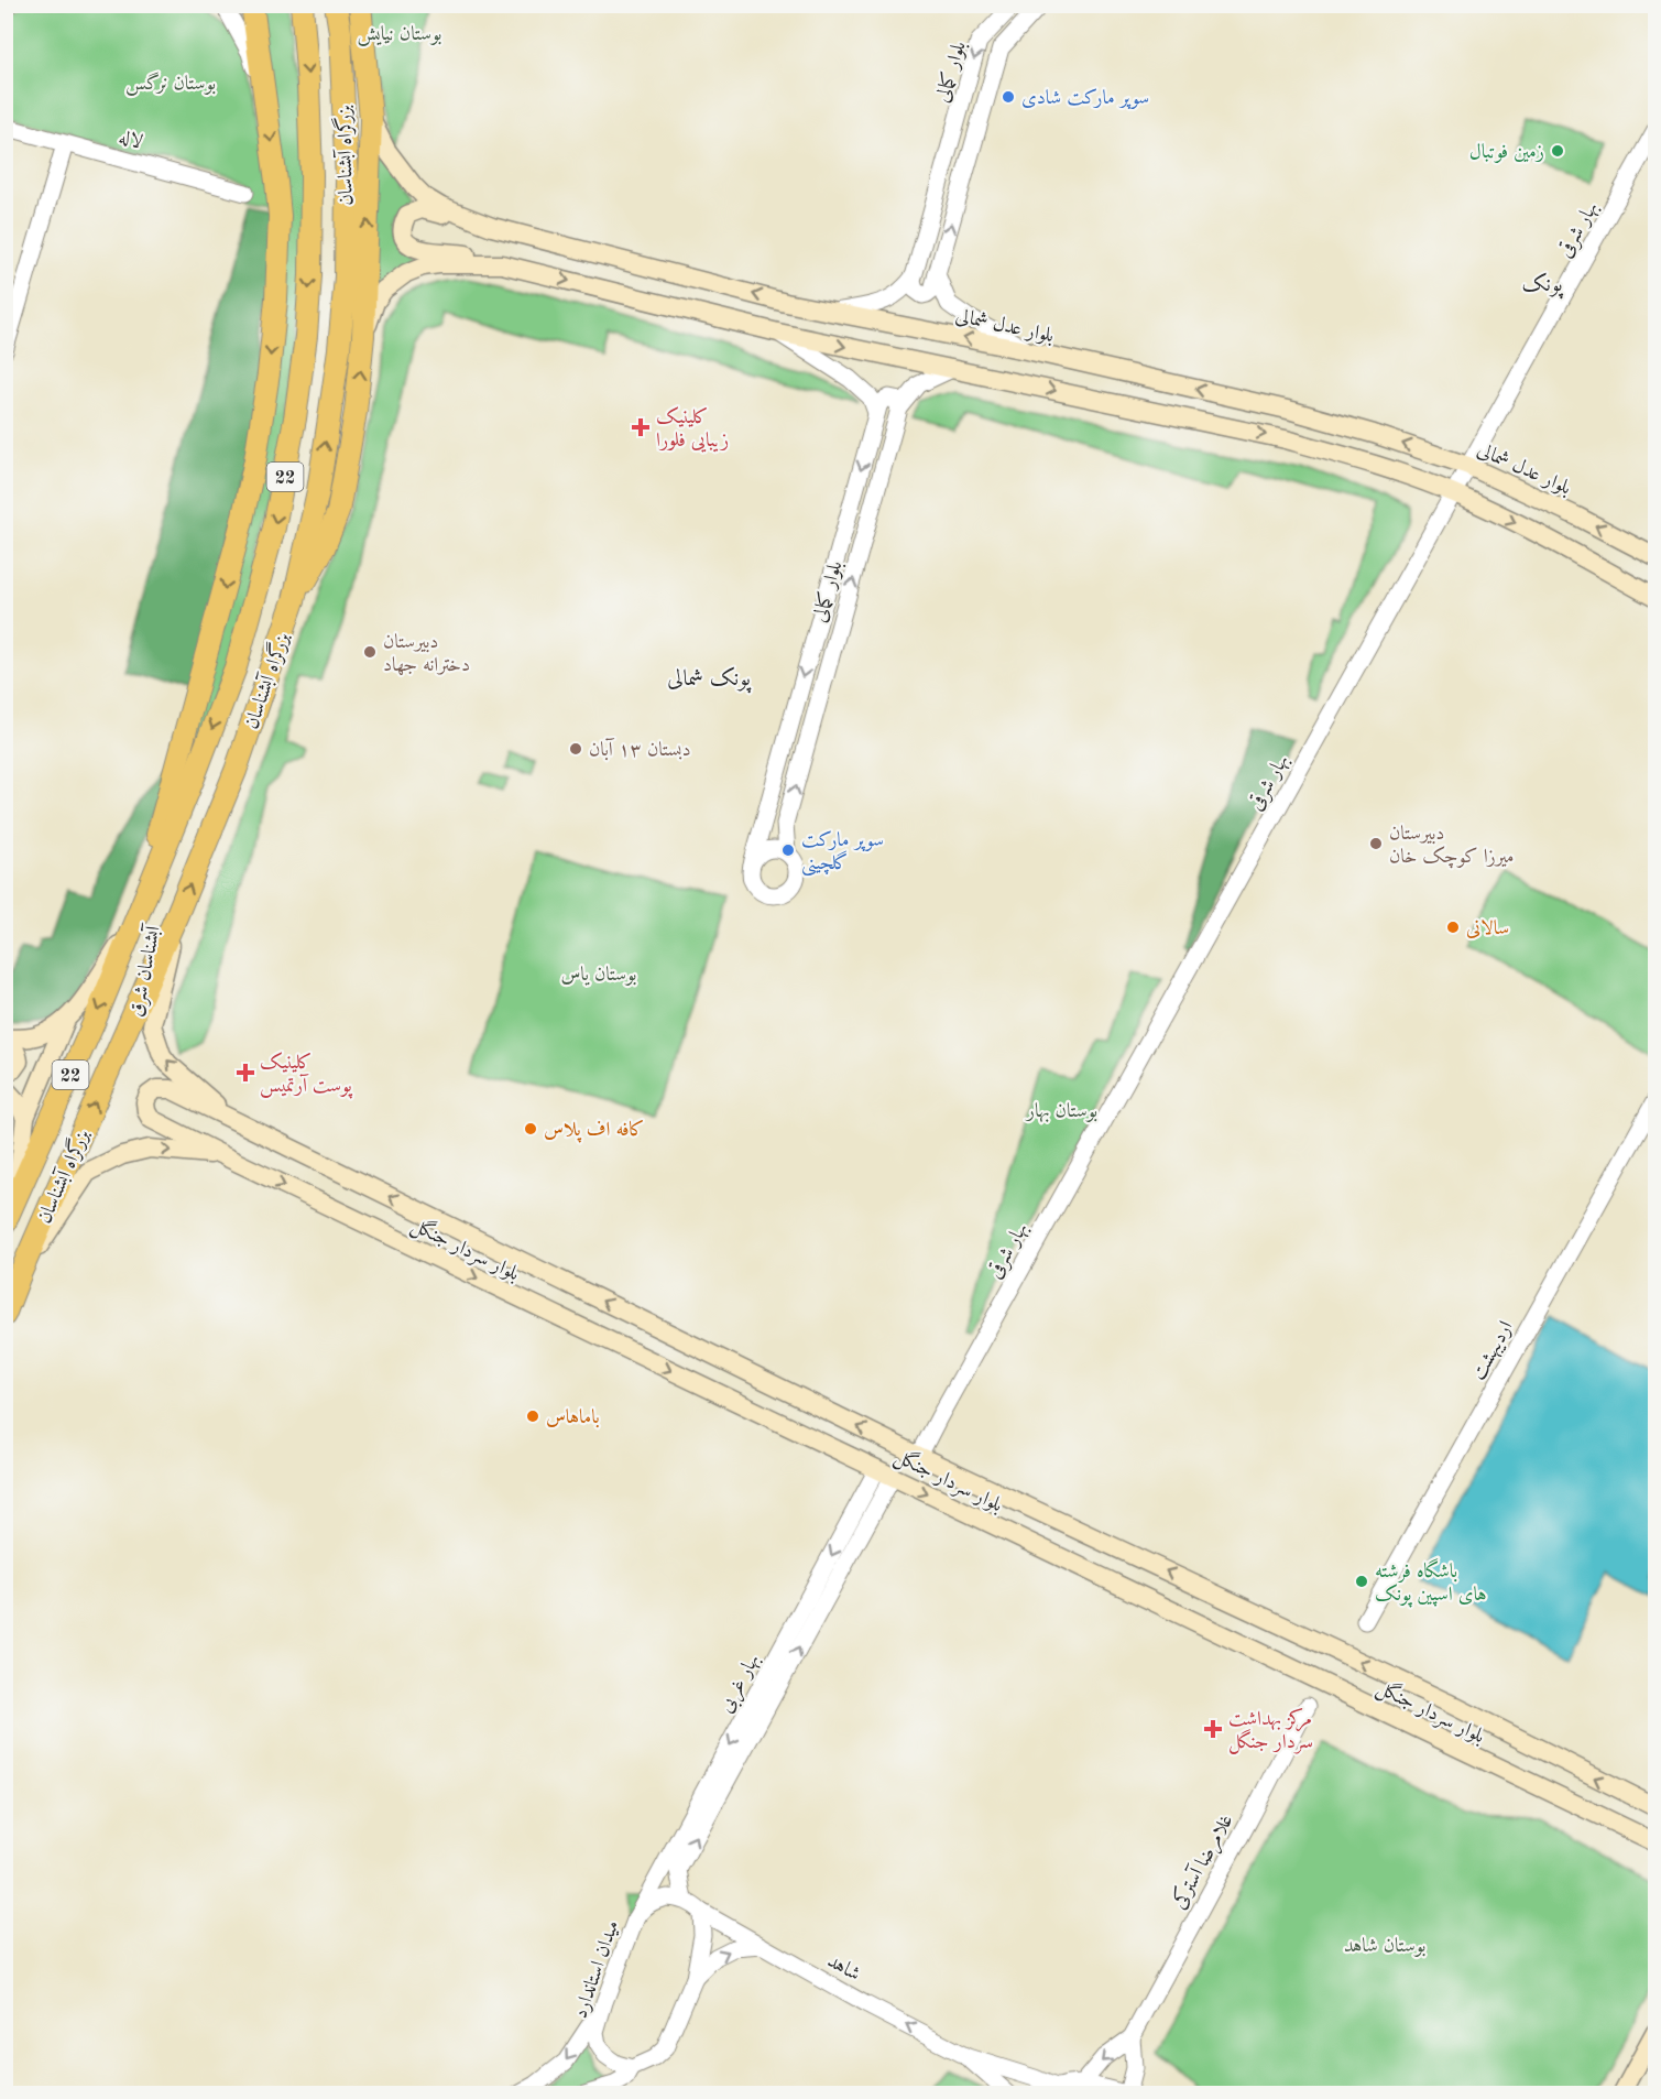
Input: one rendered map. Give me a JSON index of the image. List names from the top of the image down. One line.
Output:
{"streets":{"highway":["بزرگراه آبشناسان","22"],"main road":["بلوار عدل شمالی","آبشناسان شرق","بلوار سردار جنگل"],"street":["بلوار کمالی","لاله","بهار شرقی","اردیبهشت","بهار غربی","غلامرضا آسترکی","شاهد","میدان استاندارد"]},"crossings":[["بزرگراه آبشناسان","آبشناسان شرق"],["بهار شرقی","بلوار عدل شمالی"],["بهار شرقی","بلوار سردار جنگل"],["آبشناسان شرق","بلوار سردار جنگل"],["بلوار سردار جنگل","بهار غربی"],["بهار غربی","میدان استاندارد"]],"one_way":["آبشناسان شرق","شاهد"],"districts":["پونک","پونک شمالی"],"parks":["بوستان نیایش","بوستان نرگس","بوستان یاس","بوستان بهار","بوستان شاهد"],"places":{"other":["سوپر مارکت شادی","زمین فوتبال","دبیرستان دخترانه جهاد","دبستان ۱۳ آبان","دبیرستان میرزا کوچک خان","سوپر مارکت گلچینی","سالانی","کافه اف پلاس","باماهاس","باشگاه فرشته های اسپین پونک"],"health":["کلینیک زیبایی فلورا","کلینیک پوست آرتمیس","مرکز بهداشت سردار جنگل"]}}
